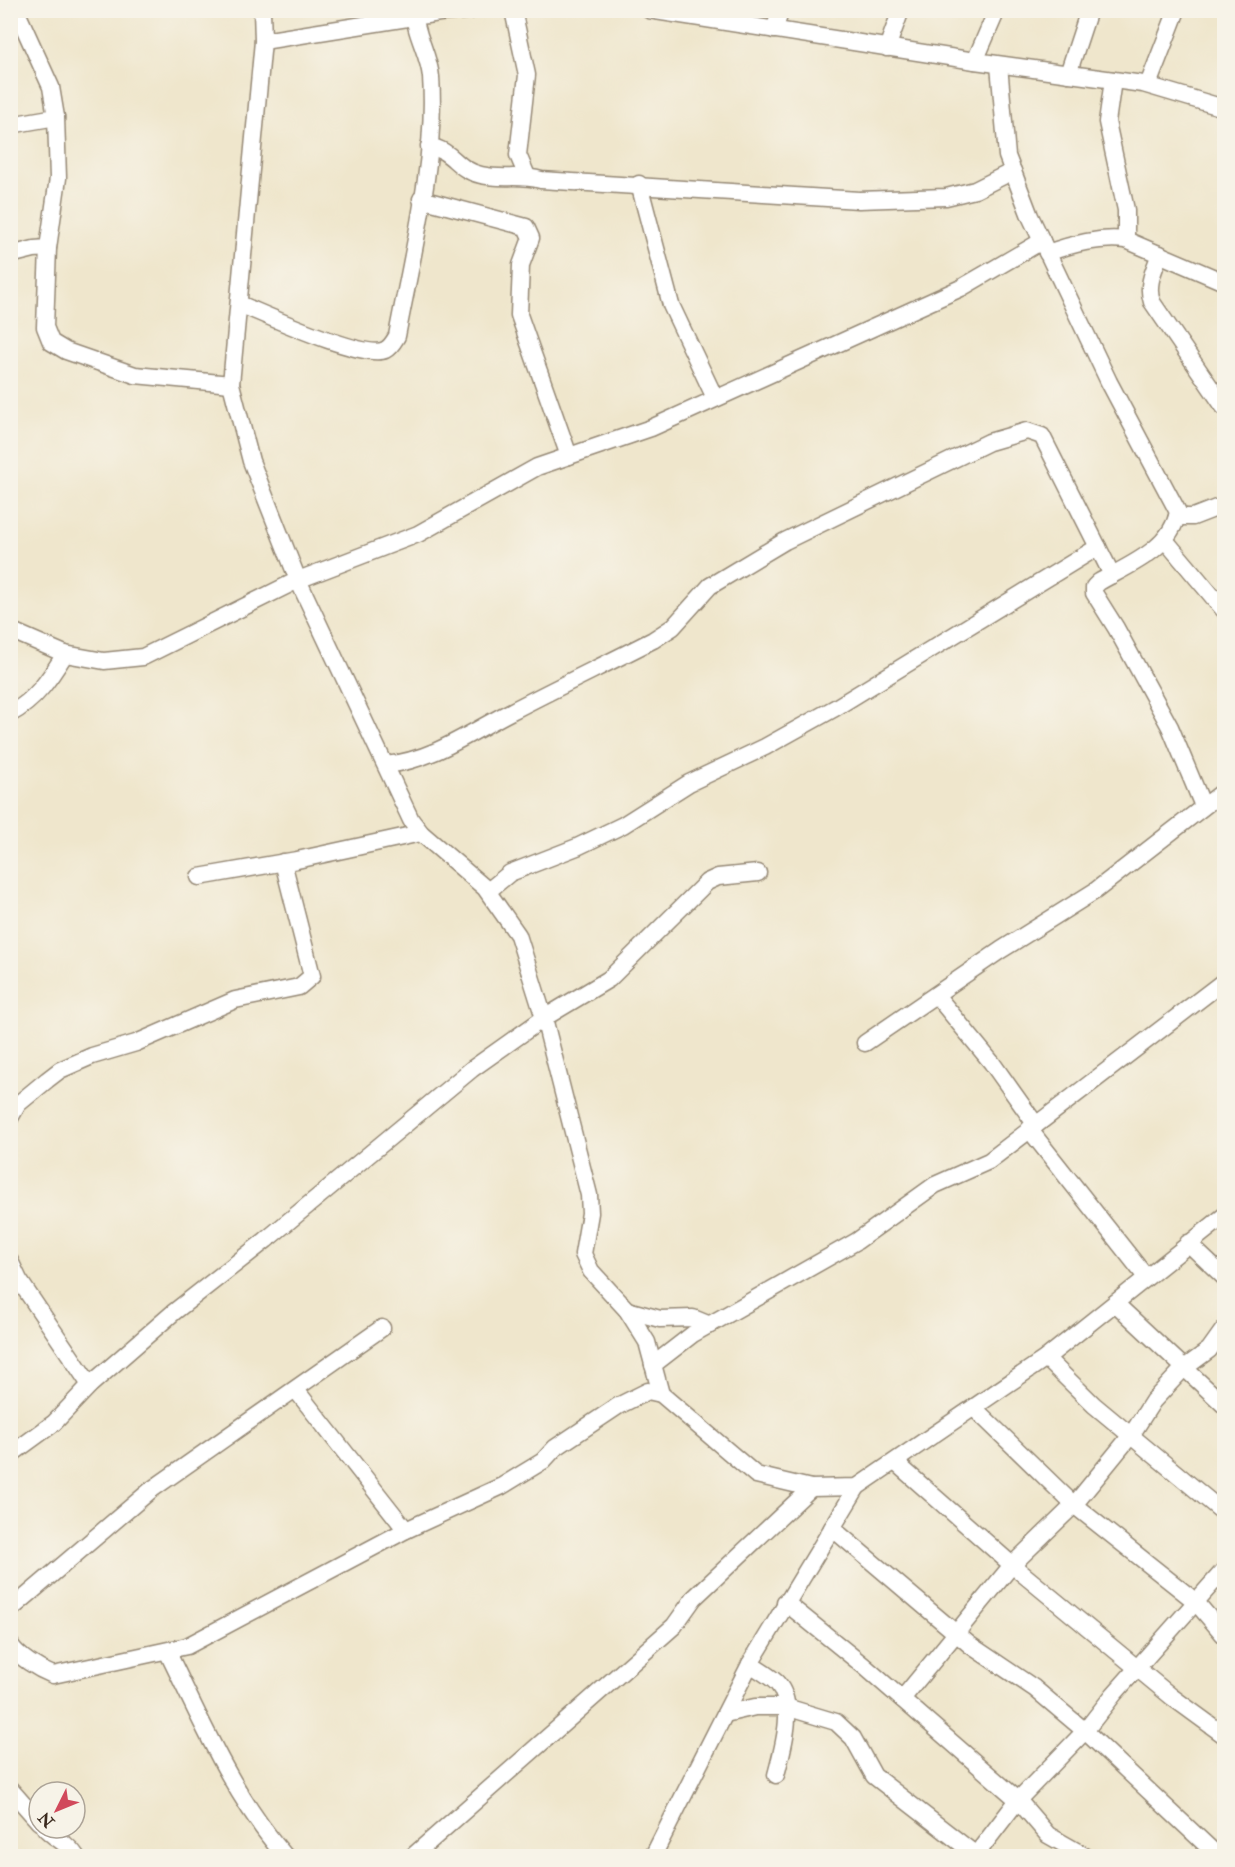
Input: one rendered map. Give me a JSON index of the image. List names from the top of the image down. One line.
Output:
{"north":"bottom left"}
